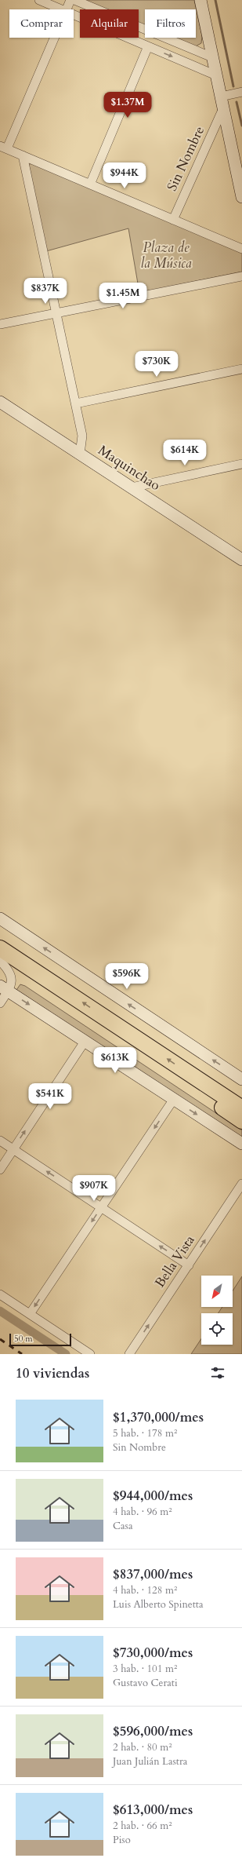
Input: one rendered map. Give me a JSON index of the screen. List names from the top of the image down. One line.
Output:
{"streets":{"street":["Sin Nombre","Maquinchao","Bella Vista"]},"one_way":["Bella Vista"],"parks":["Plaza de la Música"],"scale_bar":"50 m","north":"bottom left","page":{"chip":["Comprar","Alquilar","Filtros"],"price":["$1.37M","$944K","$837K","$1.45M","$730K","$614K","$596K","$613K","$541K","$907K"],"scale":"50 m","heading":"10 viviendas","list":[{"name":"$1,370,000/mes","note":"5 hab. · 178 m² · Sin Nombre"},{"name":"$944,000/mes","note":"4 hab. · 96 m² · Casa"},{"name":"$837,000/mes","note":"4 hab. · 128 m² · Luis Alberto Spinetta"},{"name":"$730,000/mes","note":"3 hab. · 101 m² · Gustavo Cerati"},{"name":"$596,000/mes","note":"2 hab. · 80 m² · Juan Julián Lastra"},{"name":"$613,000/mes","note":"2 hab. · 66 m² · Piso"}]}}
